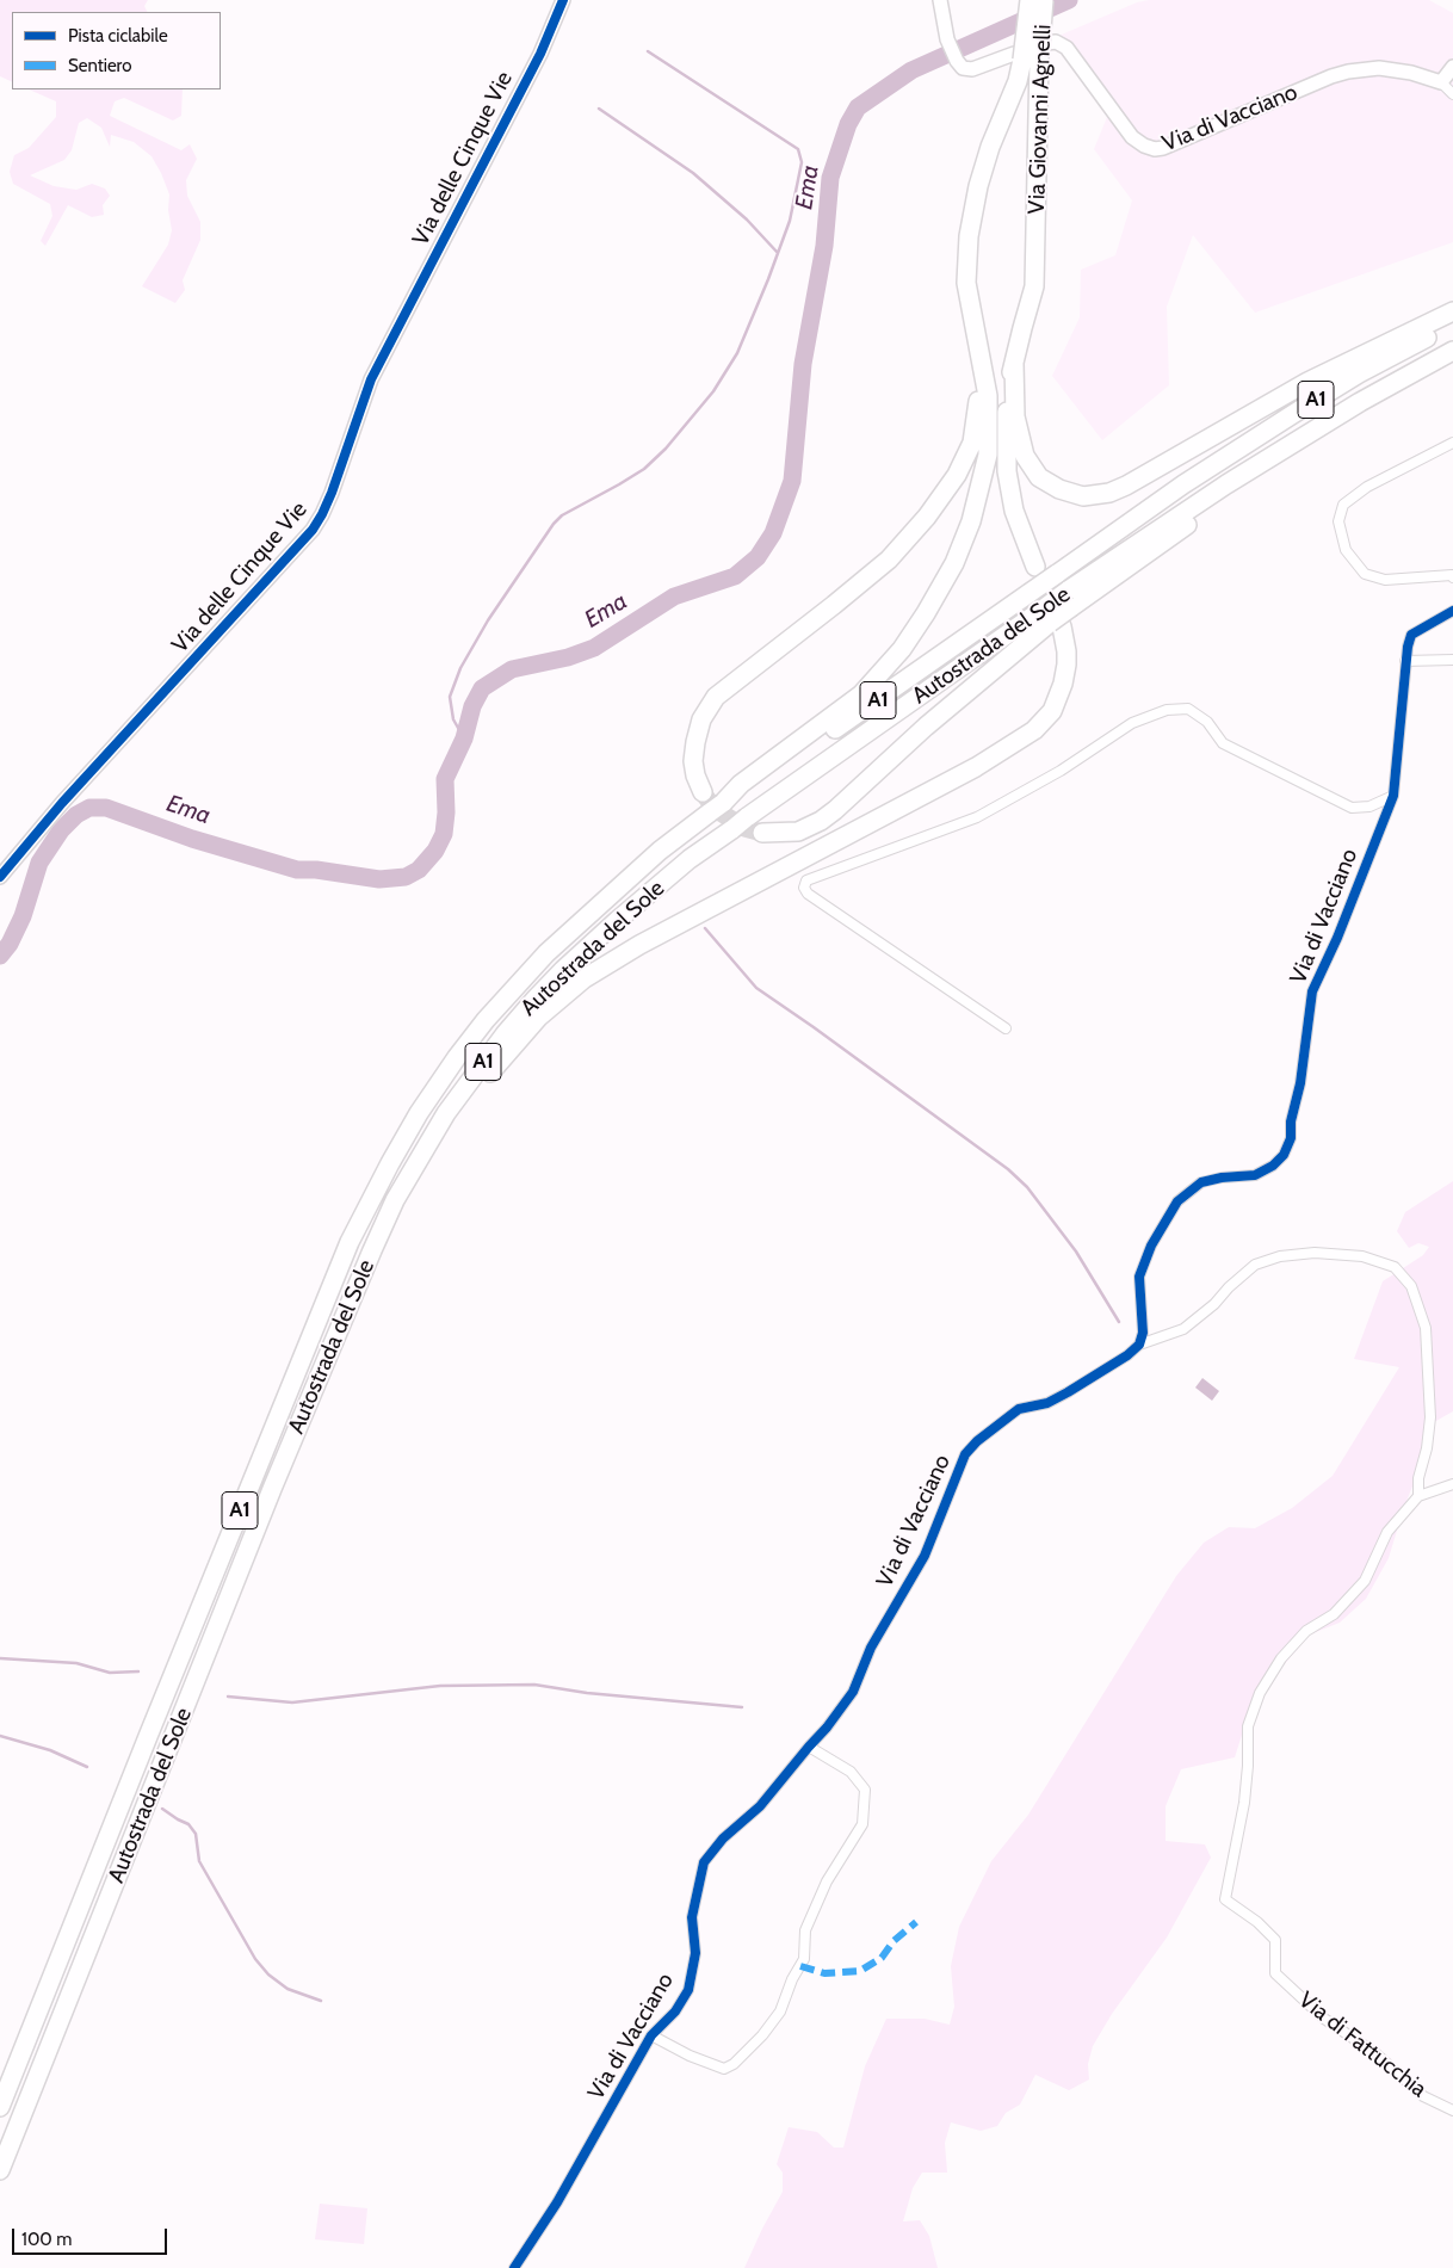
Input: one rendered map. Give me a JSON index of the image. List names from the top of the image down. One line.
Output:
{"streets":{"highway":["Via Giovanni Agnelli","A1","Autostrada del Sole"],"street":["Via di Vacciano","Via delle Cinque Vie","Via di Fattucchia"]},"crossings":[["Via di Vacciano","Via Giovanni Agnelli"],["Via di Vacciano","Via di Fattucchia"]],"water":["Ema"],"legend":["Pista ciclabile","Sentiero"],"scale_bar":"100 m"}
